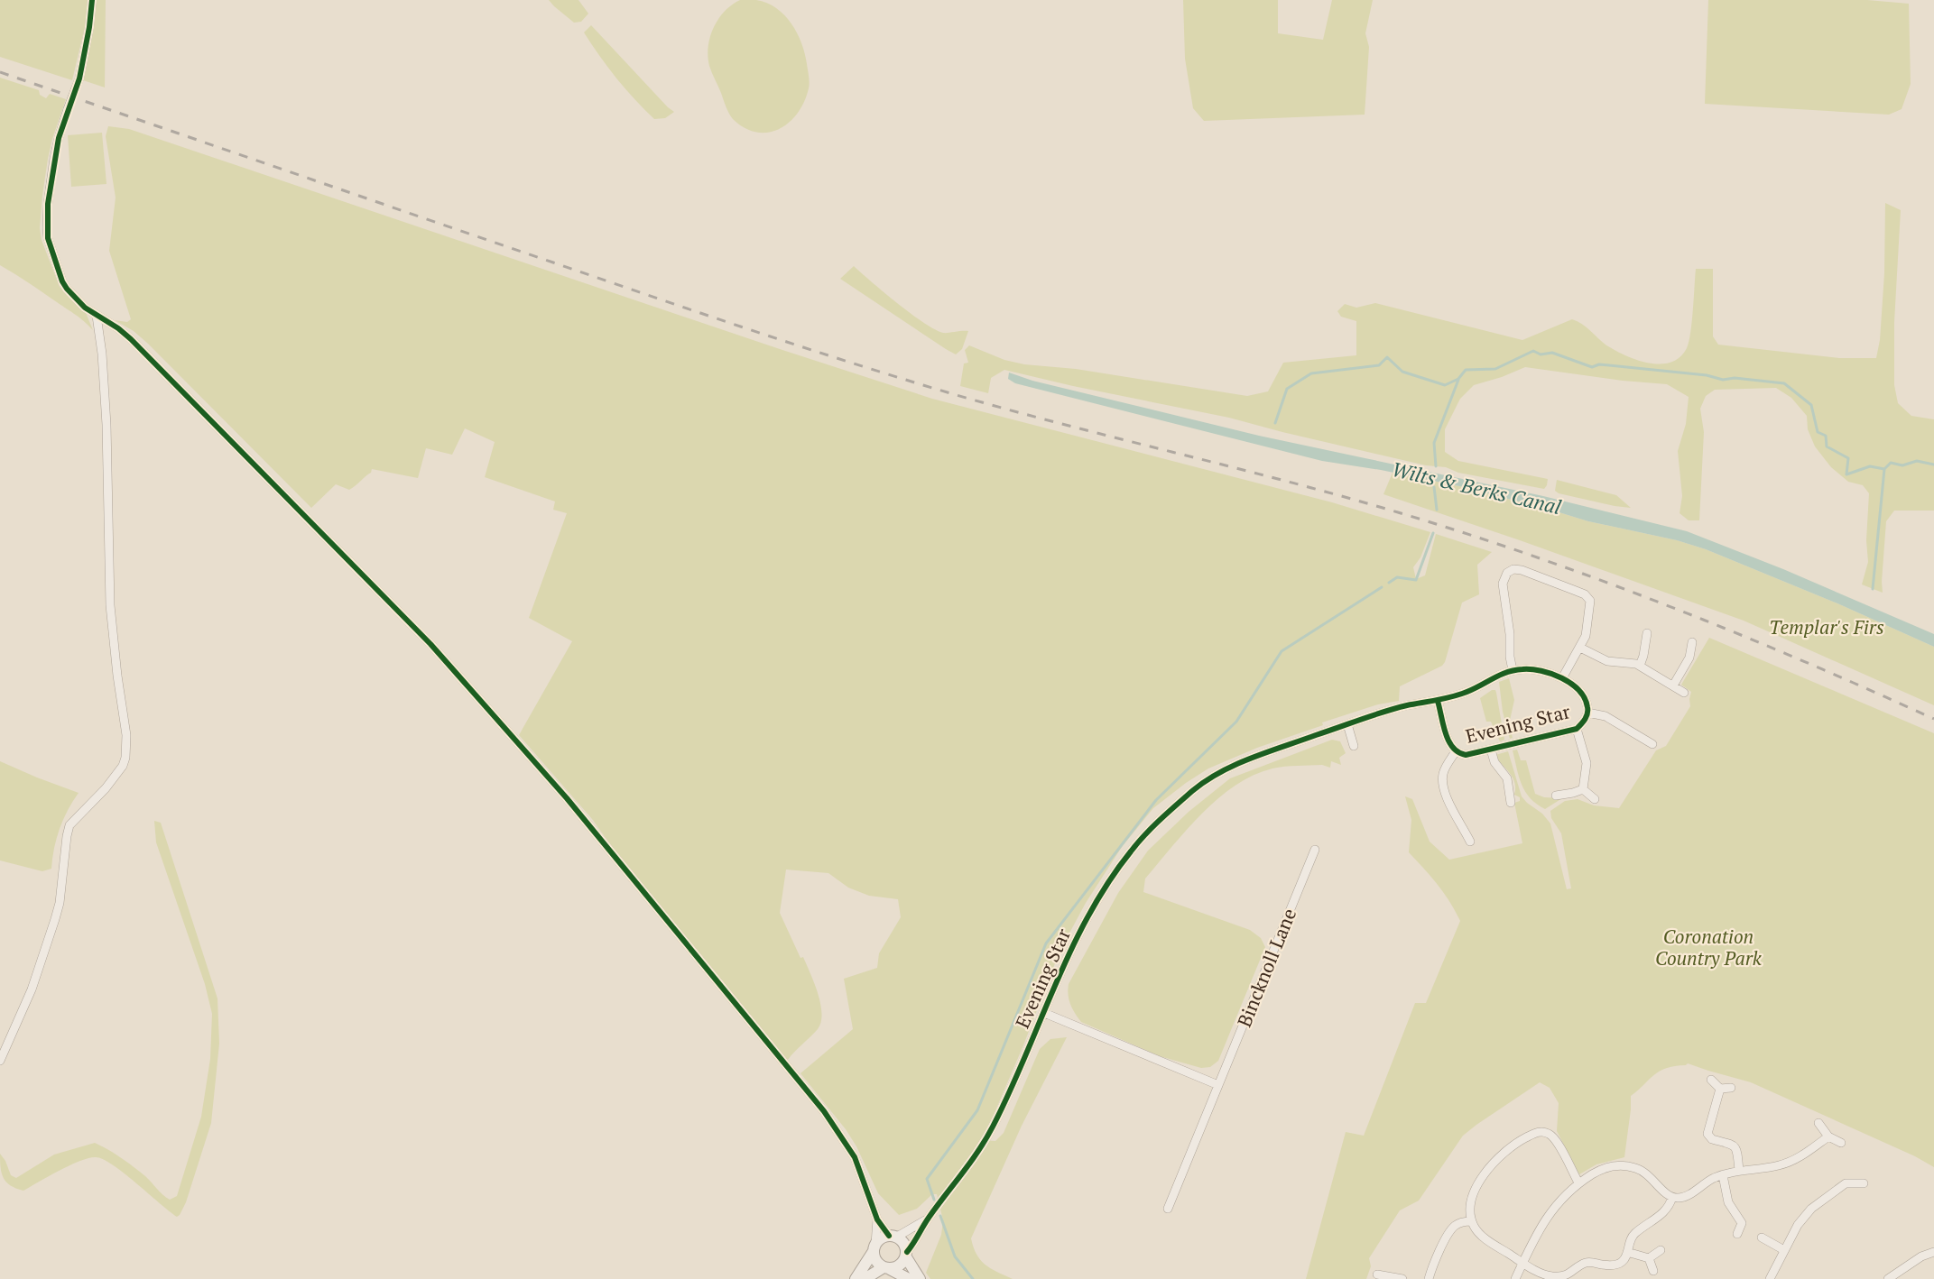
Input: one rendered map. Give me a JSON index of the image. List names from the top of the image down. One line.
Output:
{"streets":{"street":["Evening Star","Bincknoll Lane"]},"water":["Wilts & Berks Canal"],"parks":["Templar's Firs","Coronation Country Park"]}
